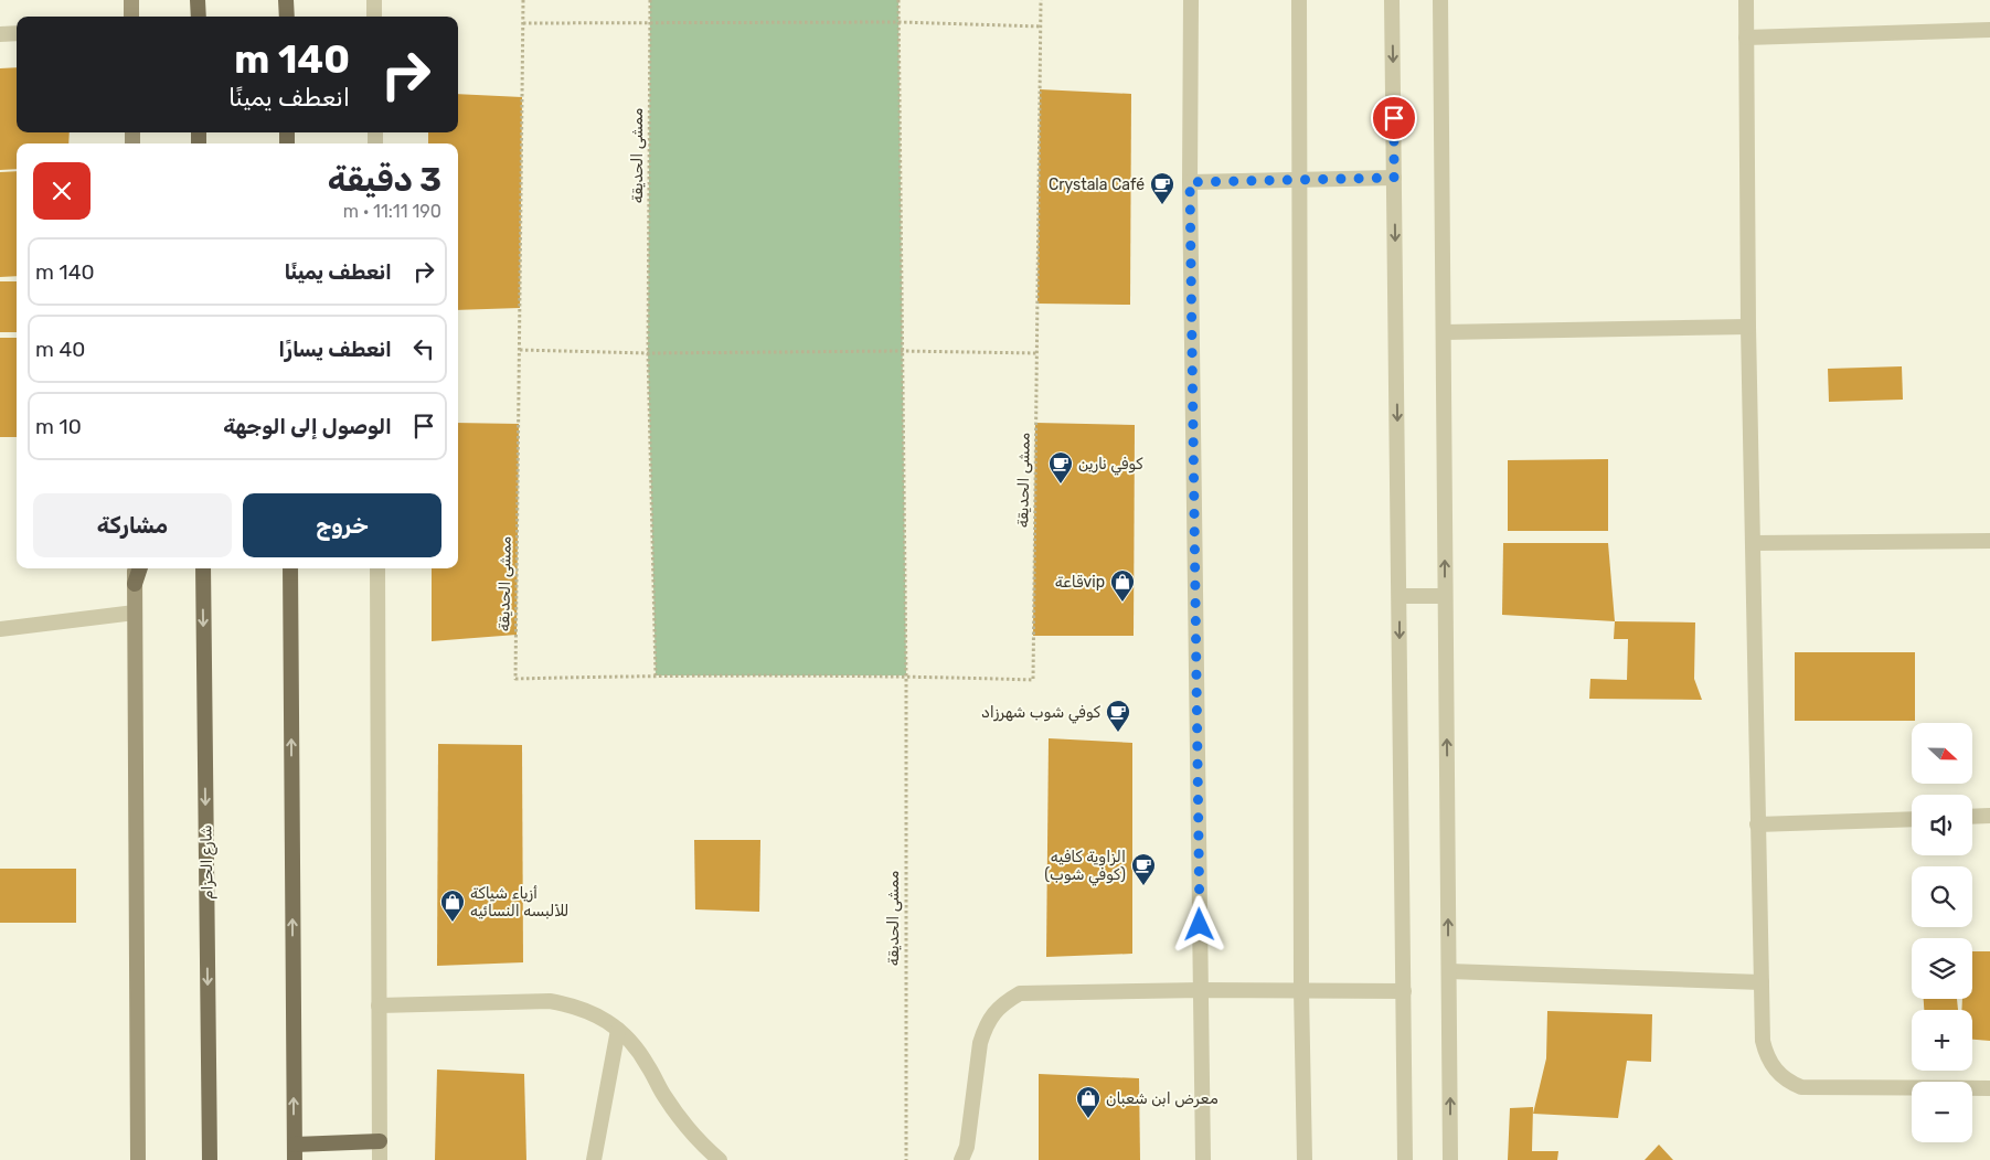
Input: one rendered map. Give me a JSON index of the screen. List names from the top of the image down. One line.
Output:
{"streets":{"main road":["شارع الحزام"],"path":["ممشى الحديقة"]},"places":{"cafe":["Crystala Café","كوفي نارين","كوفي شوب شهرزاد","الزاوية كافيه (كوفي شوب)"],"shop":["قاعةvip","أزياء شياكة للألبسه النسائيه","معرض ابن شعبان"]},"north":"right","page":{"turn":["140 m","انعطف يمينًا"],"heading":["3 دقيقة","190 m · 11:11"],"list":[{"name":"انعطف يمينًا","value":"140 m"},{"name":"انعطف يسارًا","value":"40 m"},{"name":"الوصول إلى الوجهة","value":"10 m"}],"buttons":["خروج","مشاركة"],"map_buttons":["+","−"]}}
